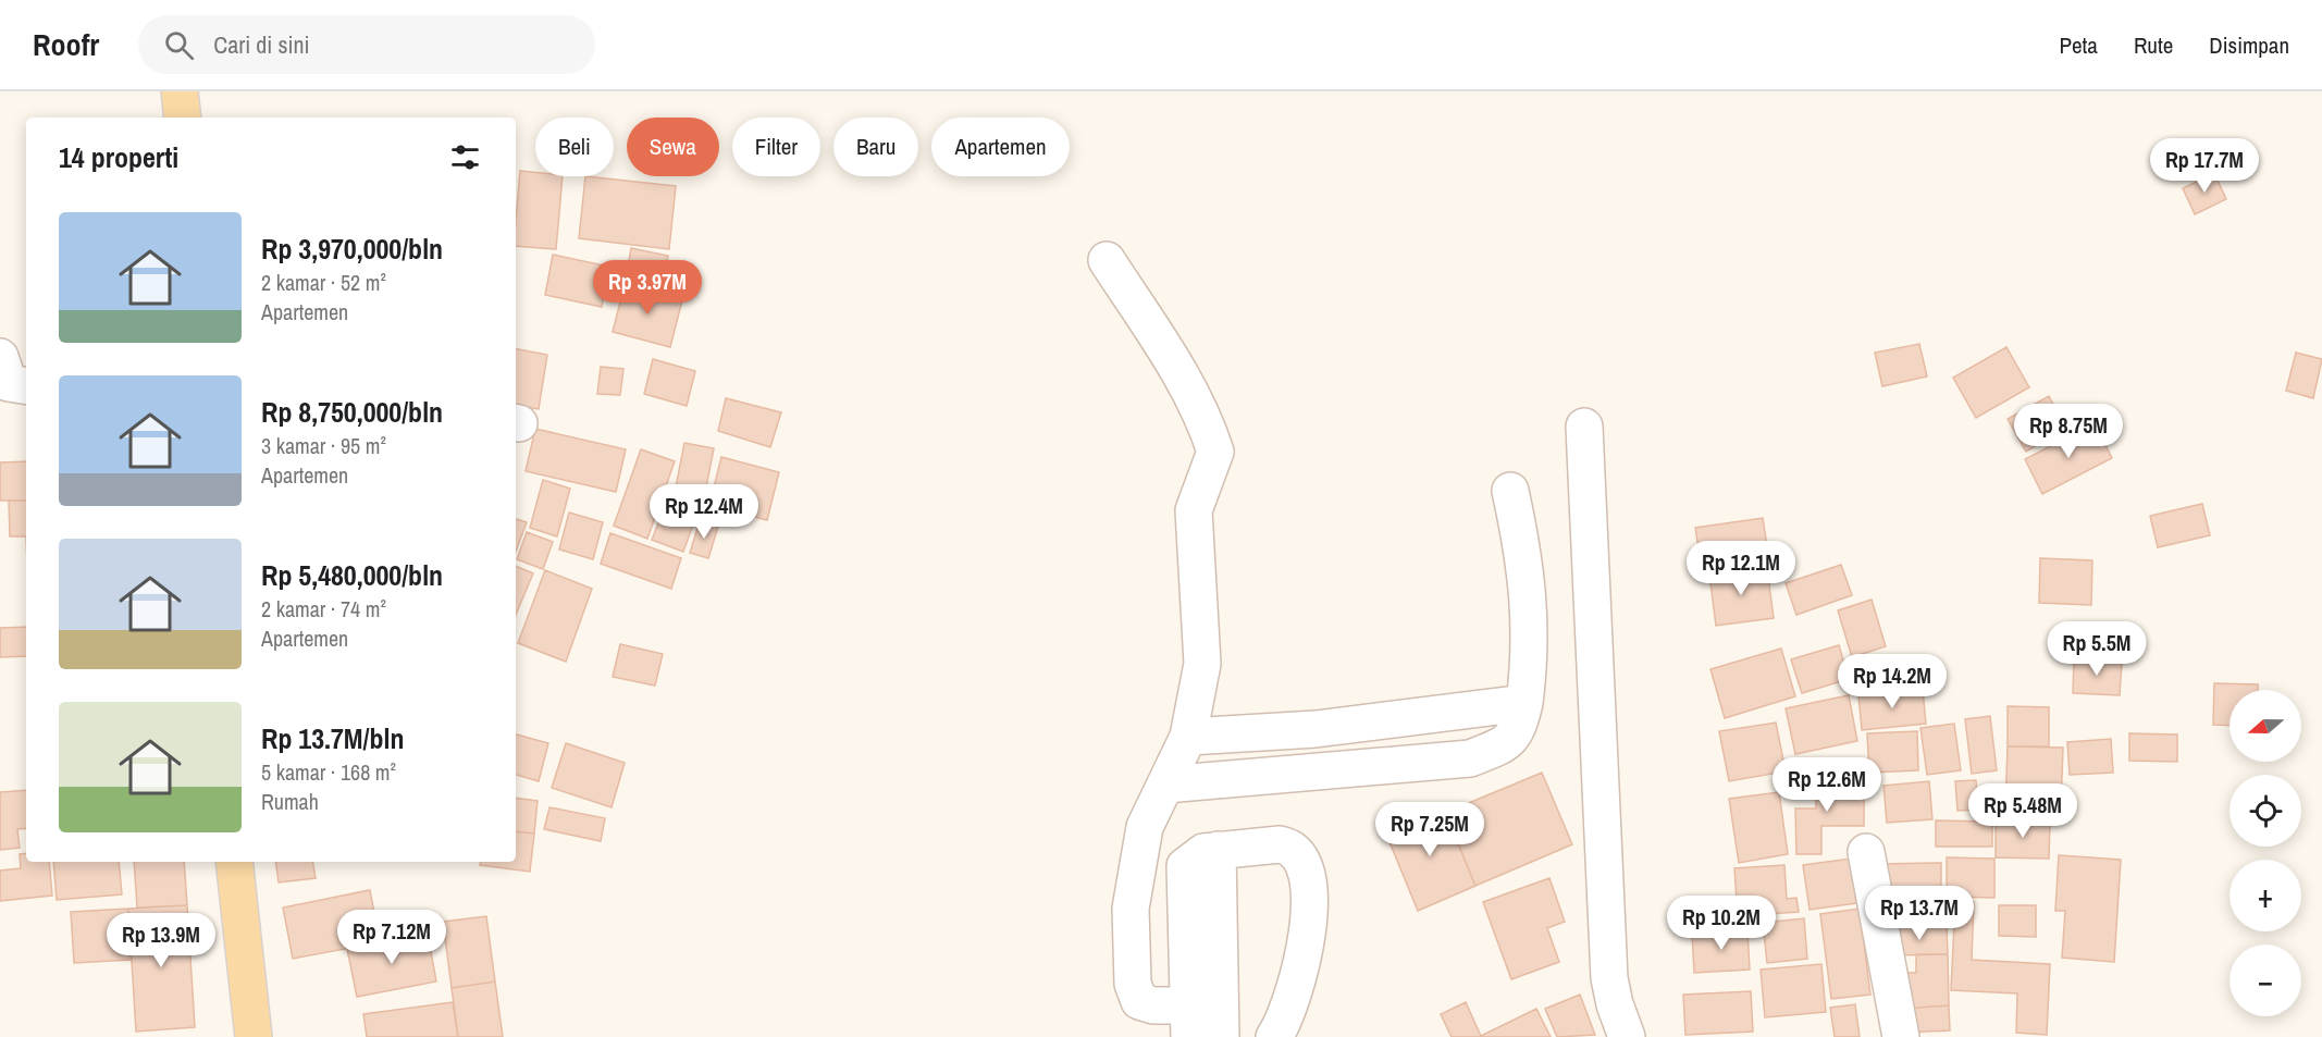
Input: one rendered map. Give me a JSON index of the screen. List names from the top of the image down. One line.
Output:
{"north":"left","page":{"header":"Roofr","search":"Cari di sini","nav":["Peta","Rute","Disimpan"],"chip":["Beli","Sewa","Filter","Baru","Apartemen"],"heading":"14 properti","price":["Rp 17.7M","Rp 3.97M","Rp 8.75M","Rp 12.4M","Rp 12.1M","Rp 5.5M","Rp 14.2M","Rp 12.6M","Rp 5.48M","Rp 7.25M","Rp 13.7M","Rp 10.2M","Rp 7.12M","Rp 13.9M"],"list":[{"name":"Rp 3,970,000/bln","note":"2 kamar · 52 m² · Apartemen"},{"name":"Rp 8,750,000/bln","note":"3 kamar · 95 m² · Apartemen"},{"name":"Rp 5,480,000/bln","note":"2 kamar · 74 m² · Apartemen"},{"name":"Rp 13.7M/bln","note":"5 kamar · 168 m² · Rumah"}],"map_buttons":["+","−"]}}
